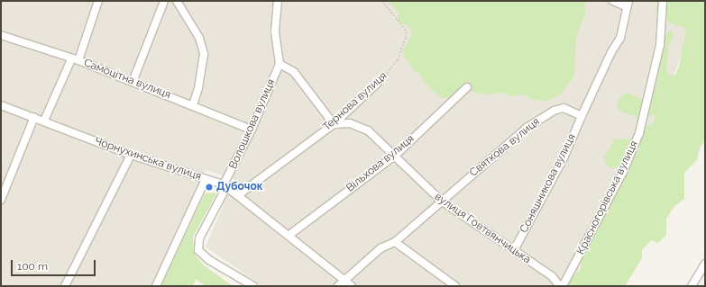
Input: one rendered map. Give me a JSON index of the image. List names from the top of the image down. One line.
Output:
{"streets":{"street":["Самоцітна вулиця","Тернова вулиця","Волошкова вулиця","Святкова вулиця","Чорнухинська вулиця","Вільхова вулиця","Соняшникова вулиця","Красногорівська вулиця","вулиця Говтвянчицька"]},"crossings":[["Самоцітна вулиця","Волошкова вулиця"],["Тернова вулиця","Чорнухинська вулиця"],["Тернова вулиця","вулиця Говтвянчицька"],["Волошкова вулиця","Чорнухинська вулиця"],["Святкова вулиця","Чорнухинська вулиця"],["Святкова вулиця","Соняшникова вулиця"],["Святкова вулиця","вулиця Говтвянчицька"],["Чорнухинська вулиця","Вільхова вулиця"],["Вільхова вулиця","вулиця Говтвянчицька"],["Соняшникова вулиця","вулиця Говтвянчицька"]],"places":["Дубочок"],"scale_bar":"100 m"}
